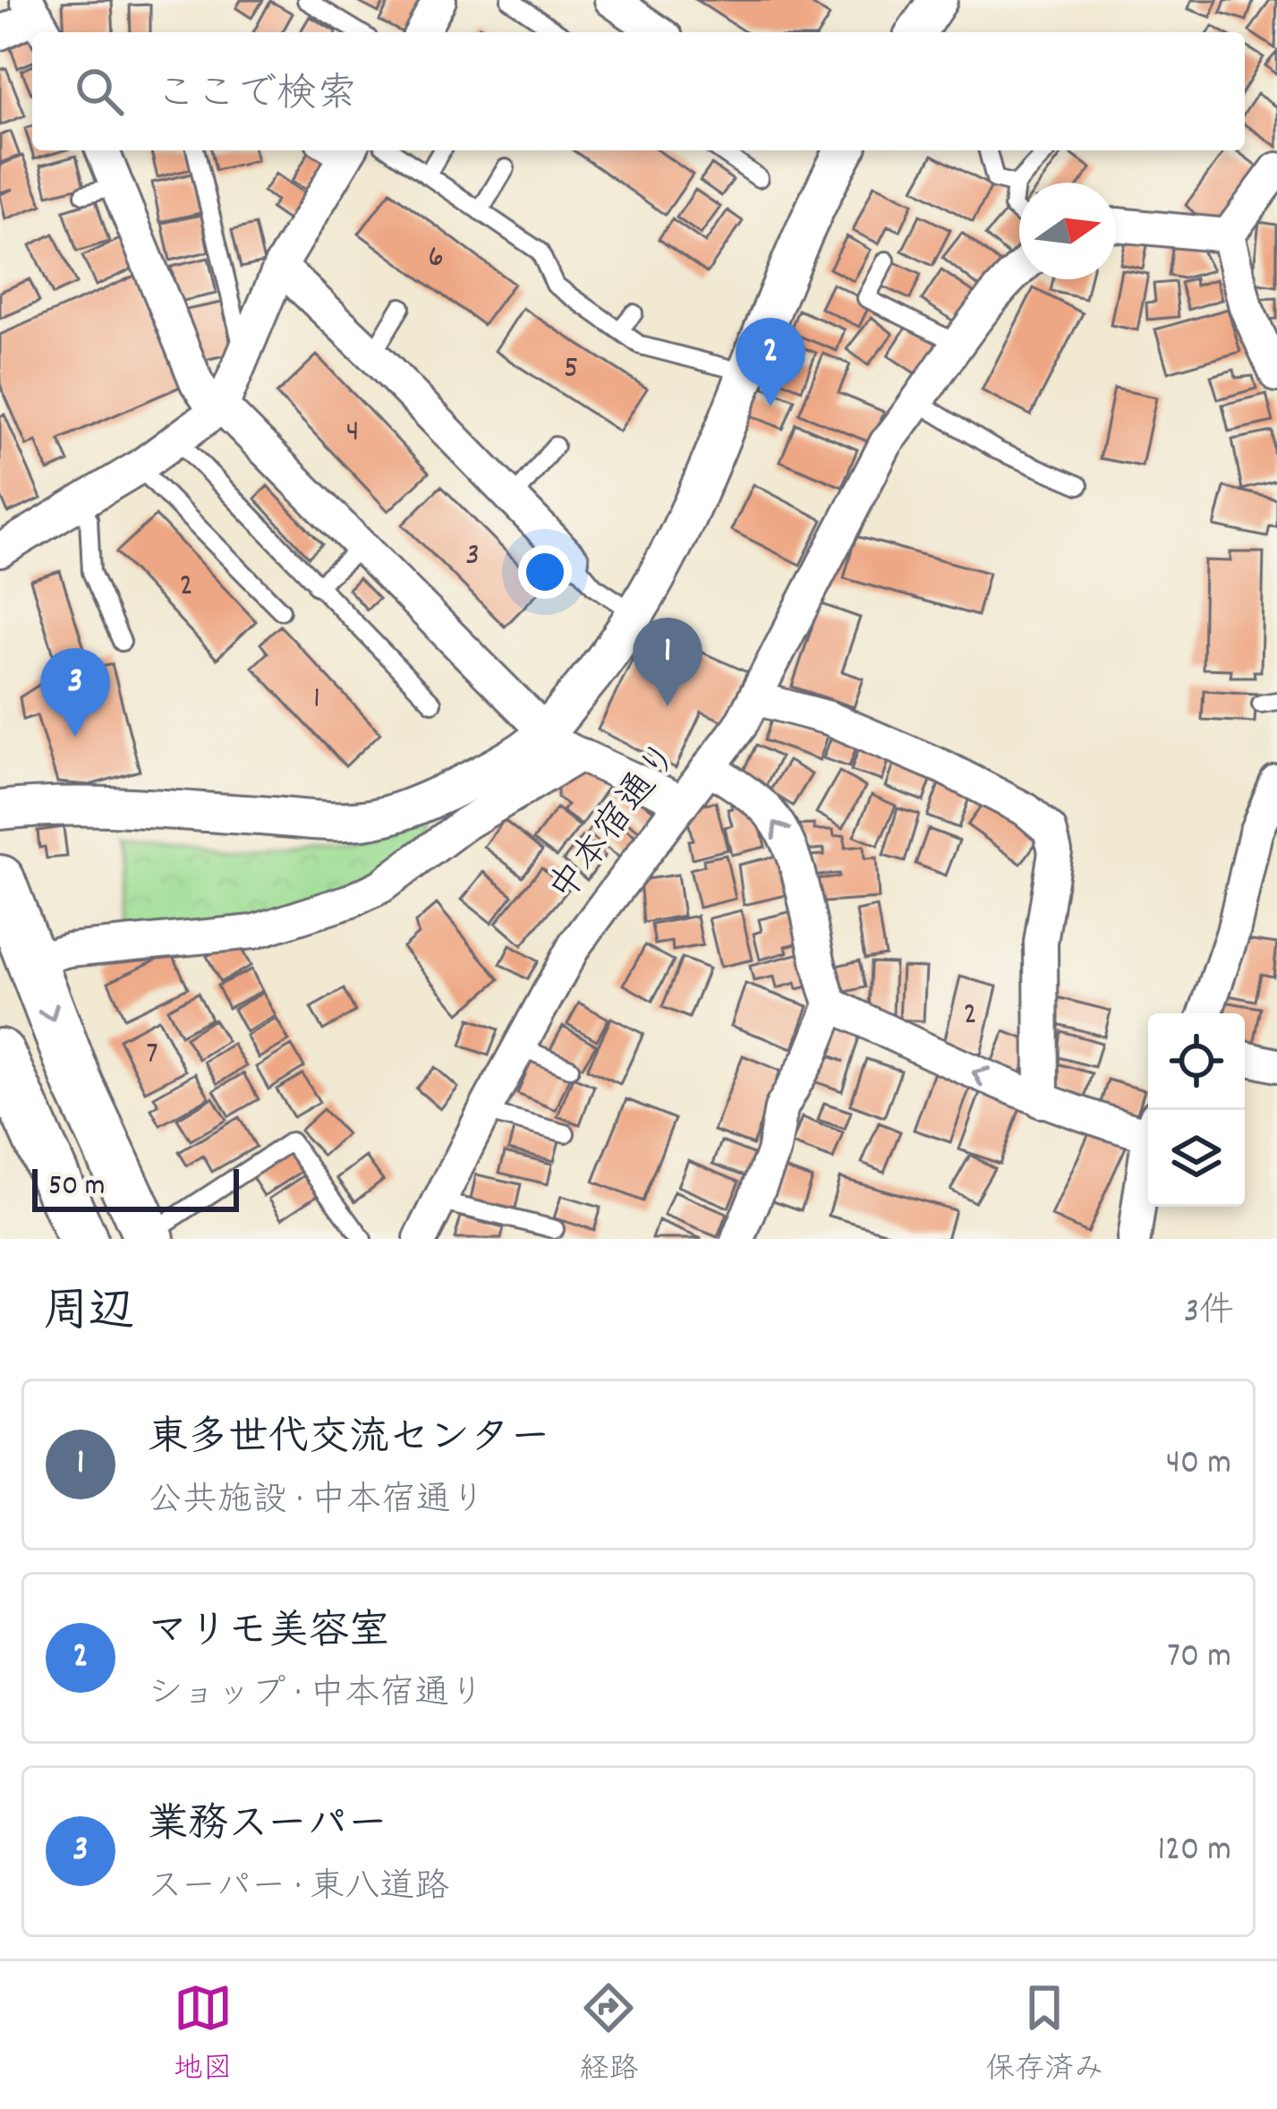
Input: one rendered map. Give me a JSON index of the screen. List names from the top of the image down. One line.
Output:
{"streets":{"street":["中本宿通り"]},"house_numbers":["6","5","4","3","2","1","2","7"],"scale_bar":"50 m","north":"right","page":{"search":"ここで検索","pins":["2","1","3"],"scale":"50 m","heading":["周辺","3件"],"list":[{"mark":"1","name":"東多世代交流センター","note":"公共施設 · 中本宿通り","value":"40 m"},{"mark":"2","name":"マリモ美容室","note":"ショップ · 中本宿通り","value":"70 m"},{"mark":"3","name":"業務スーパー","note":"スーパー · 東八道路","value":"120 m"}],"nav":["地図","経路","保存済み"]}}
